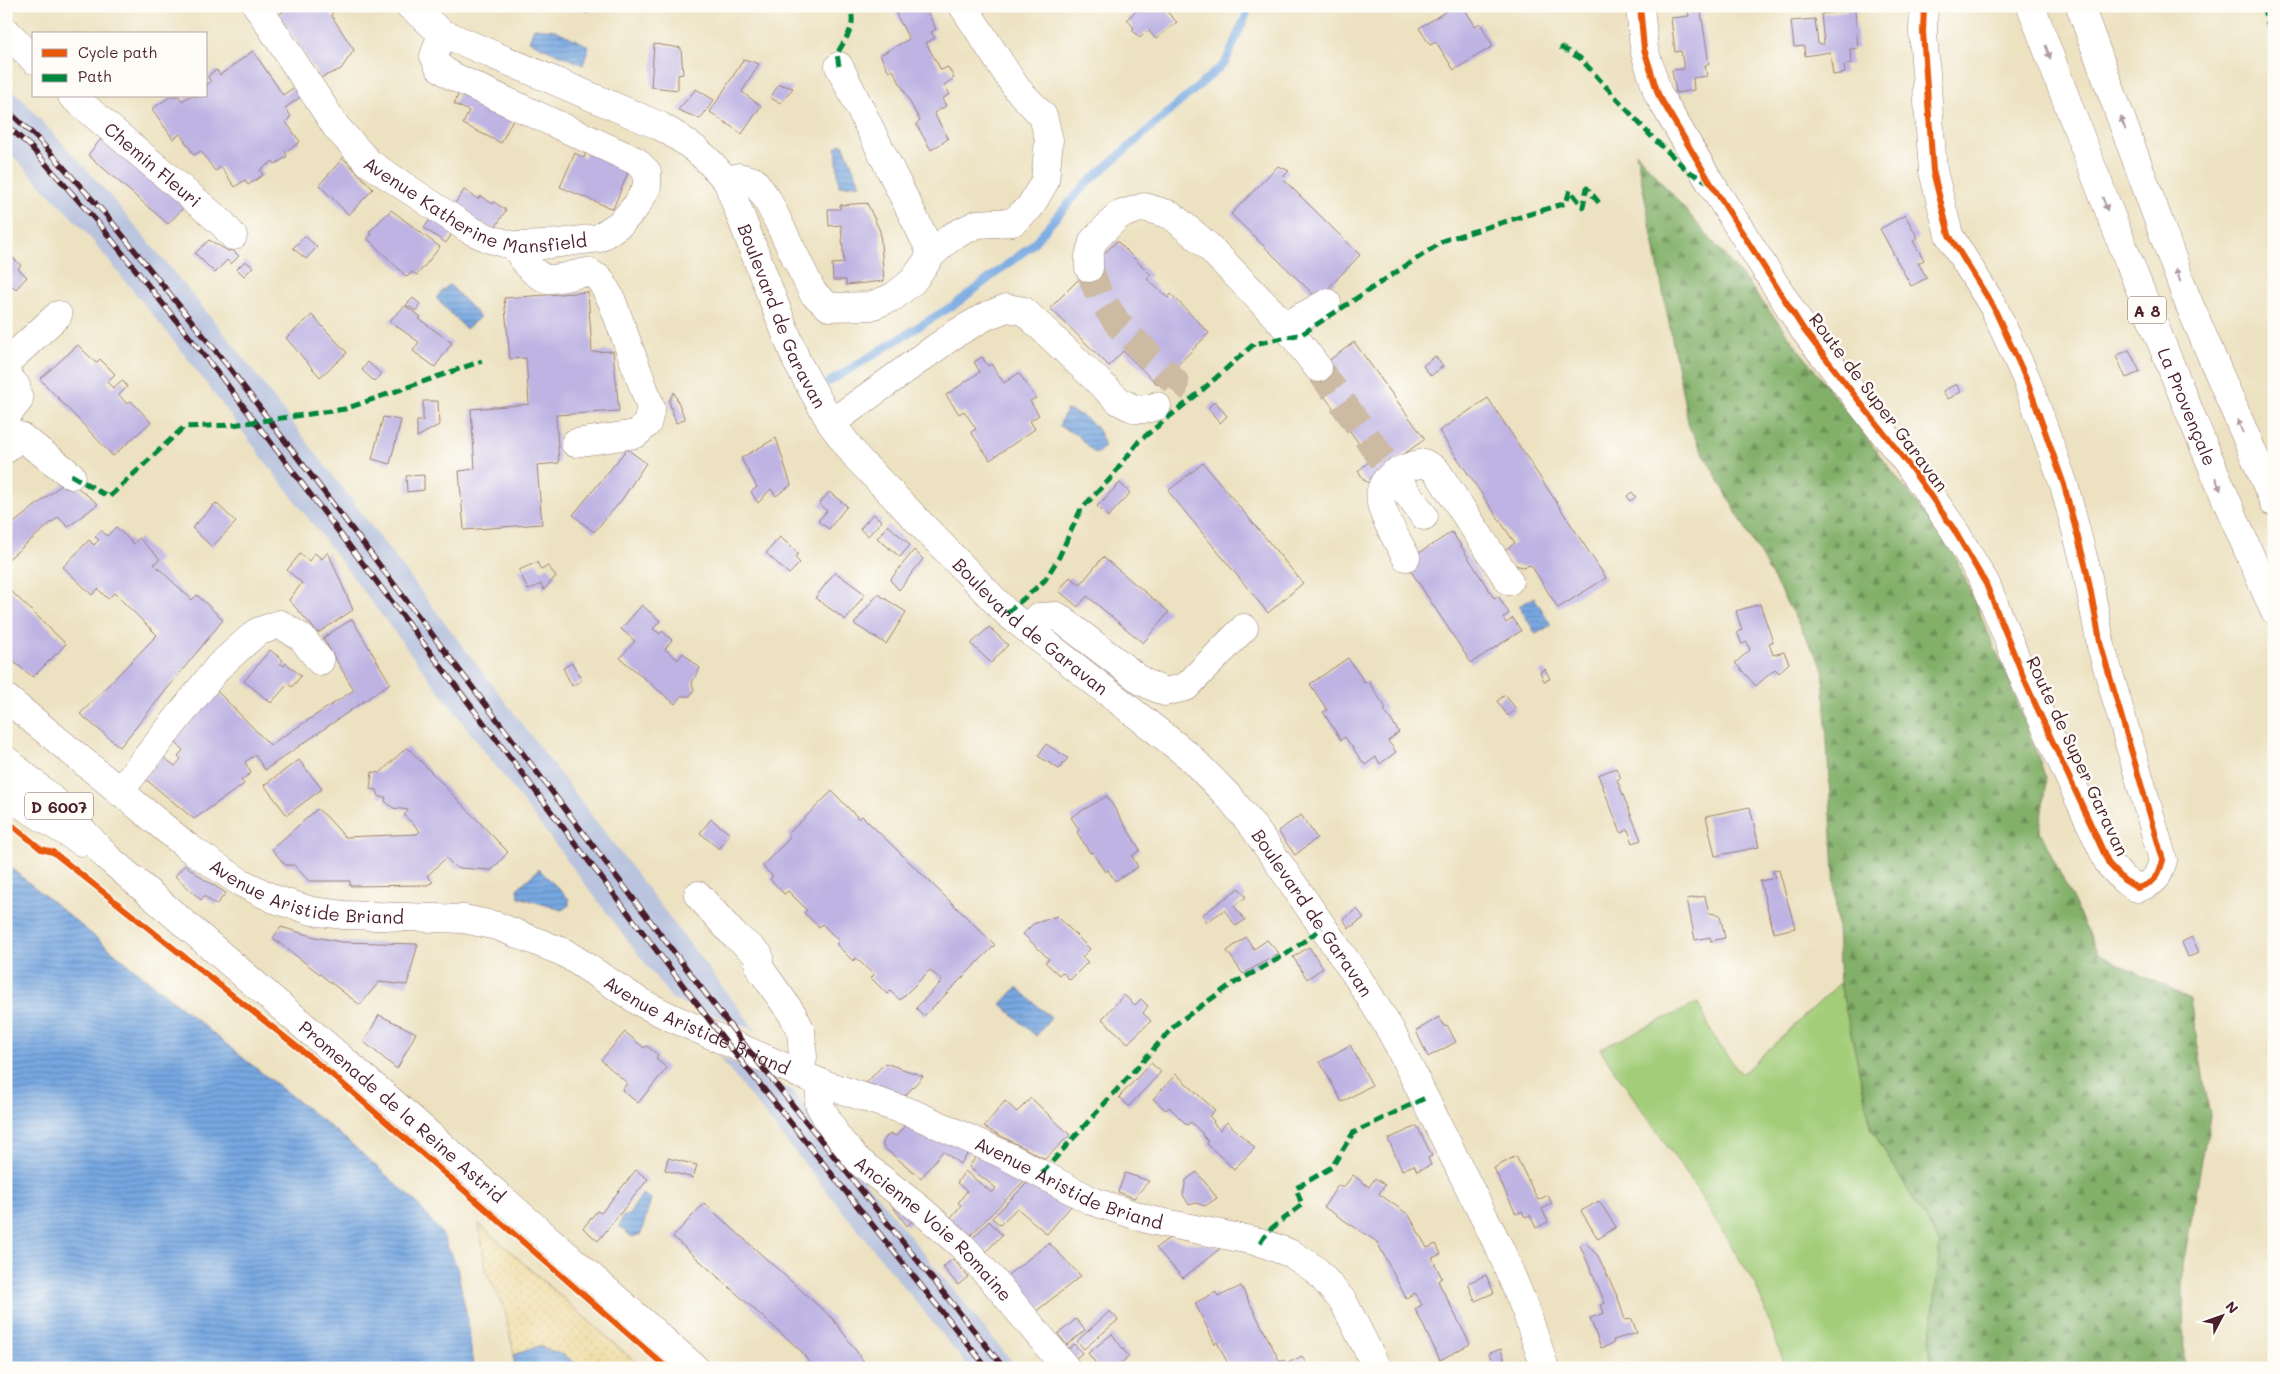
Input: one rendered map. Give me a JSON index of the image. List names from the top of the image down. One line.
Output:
{"streets":{"main road":["Chemin Fleuri","Avenue Katherine Mansfield","A 8","Boulevard de Garavan","Route de Super Garavan","La Provençale","D 6007","Avenue Aristide Briand","Promenade de la Reine Astrid","Ancienne Voie Romaine"]},"crossings":[["Avenue Katherine Mansfield","Boulevard de Garavan"],["Avenue Aristide Briand","Ancienne Voie Romaine"]],"legend":["Cycle path","Path"],"north":"top right"}
